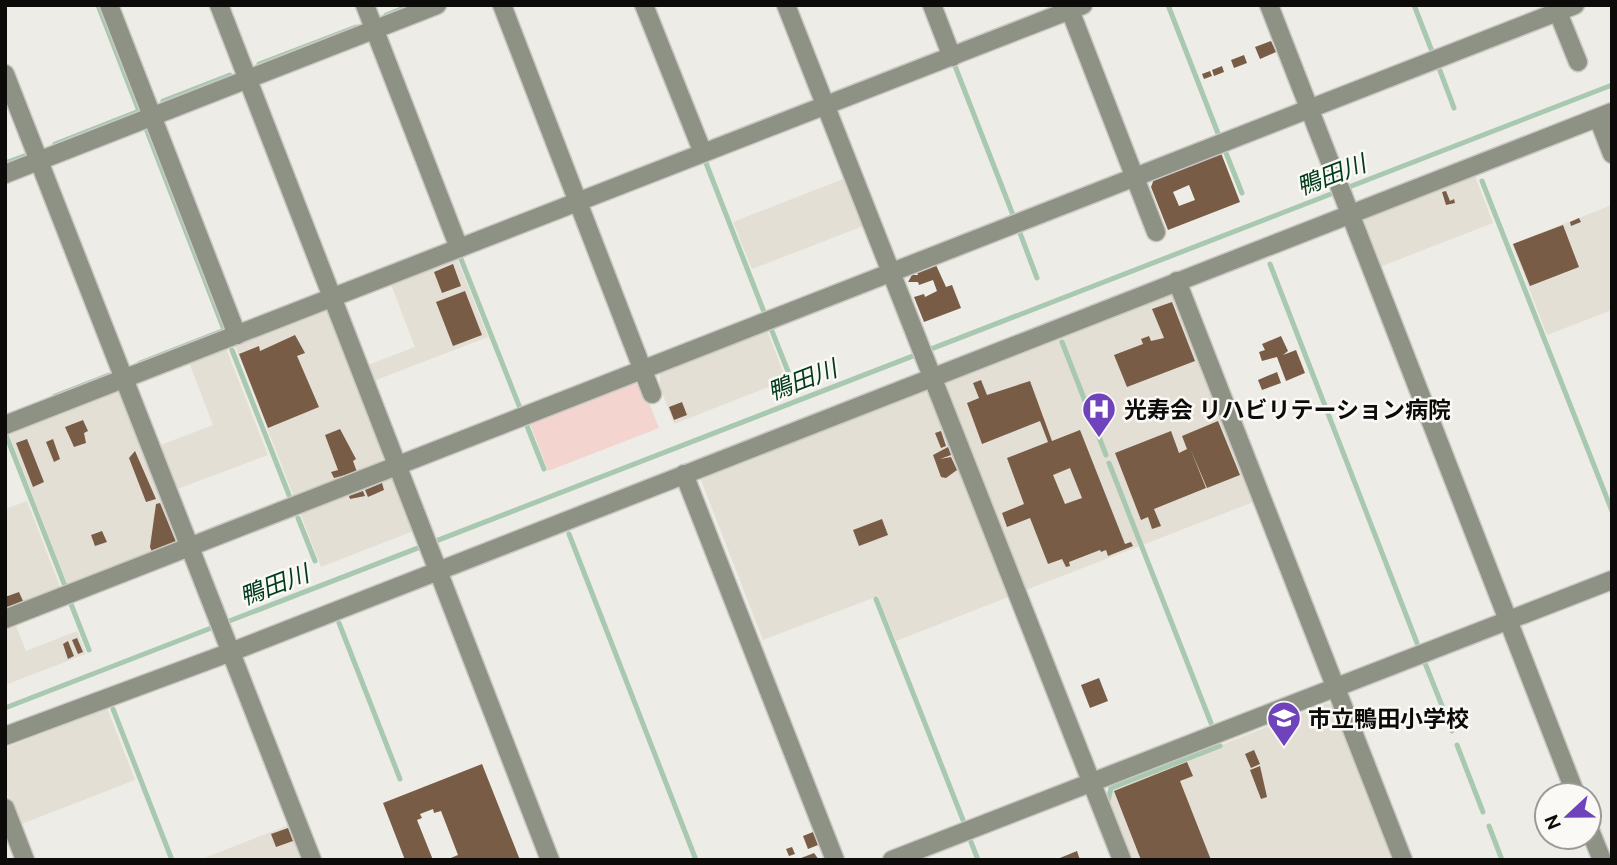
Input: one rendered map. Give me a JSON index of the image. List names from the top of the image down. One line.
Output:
{"water":["鴨田川"],"places":{"hospital":["光寿会 リハビリテーション病院"],"school or university":["市立鴨田小学校"]},"north":"left"}
